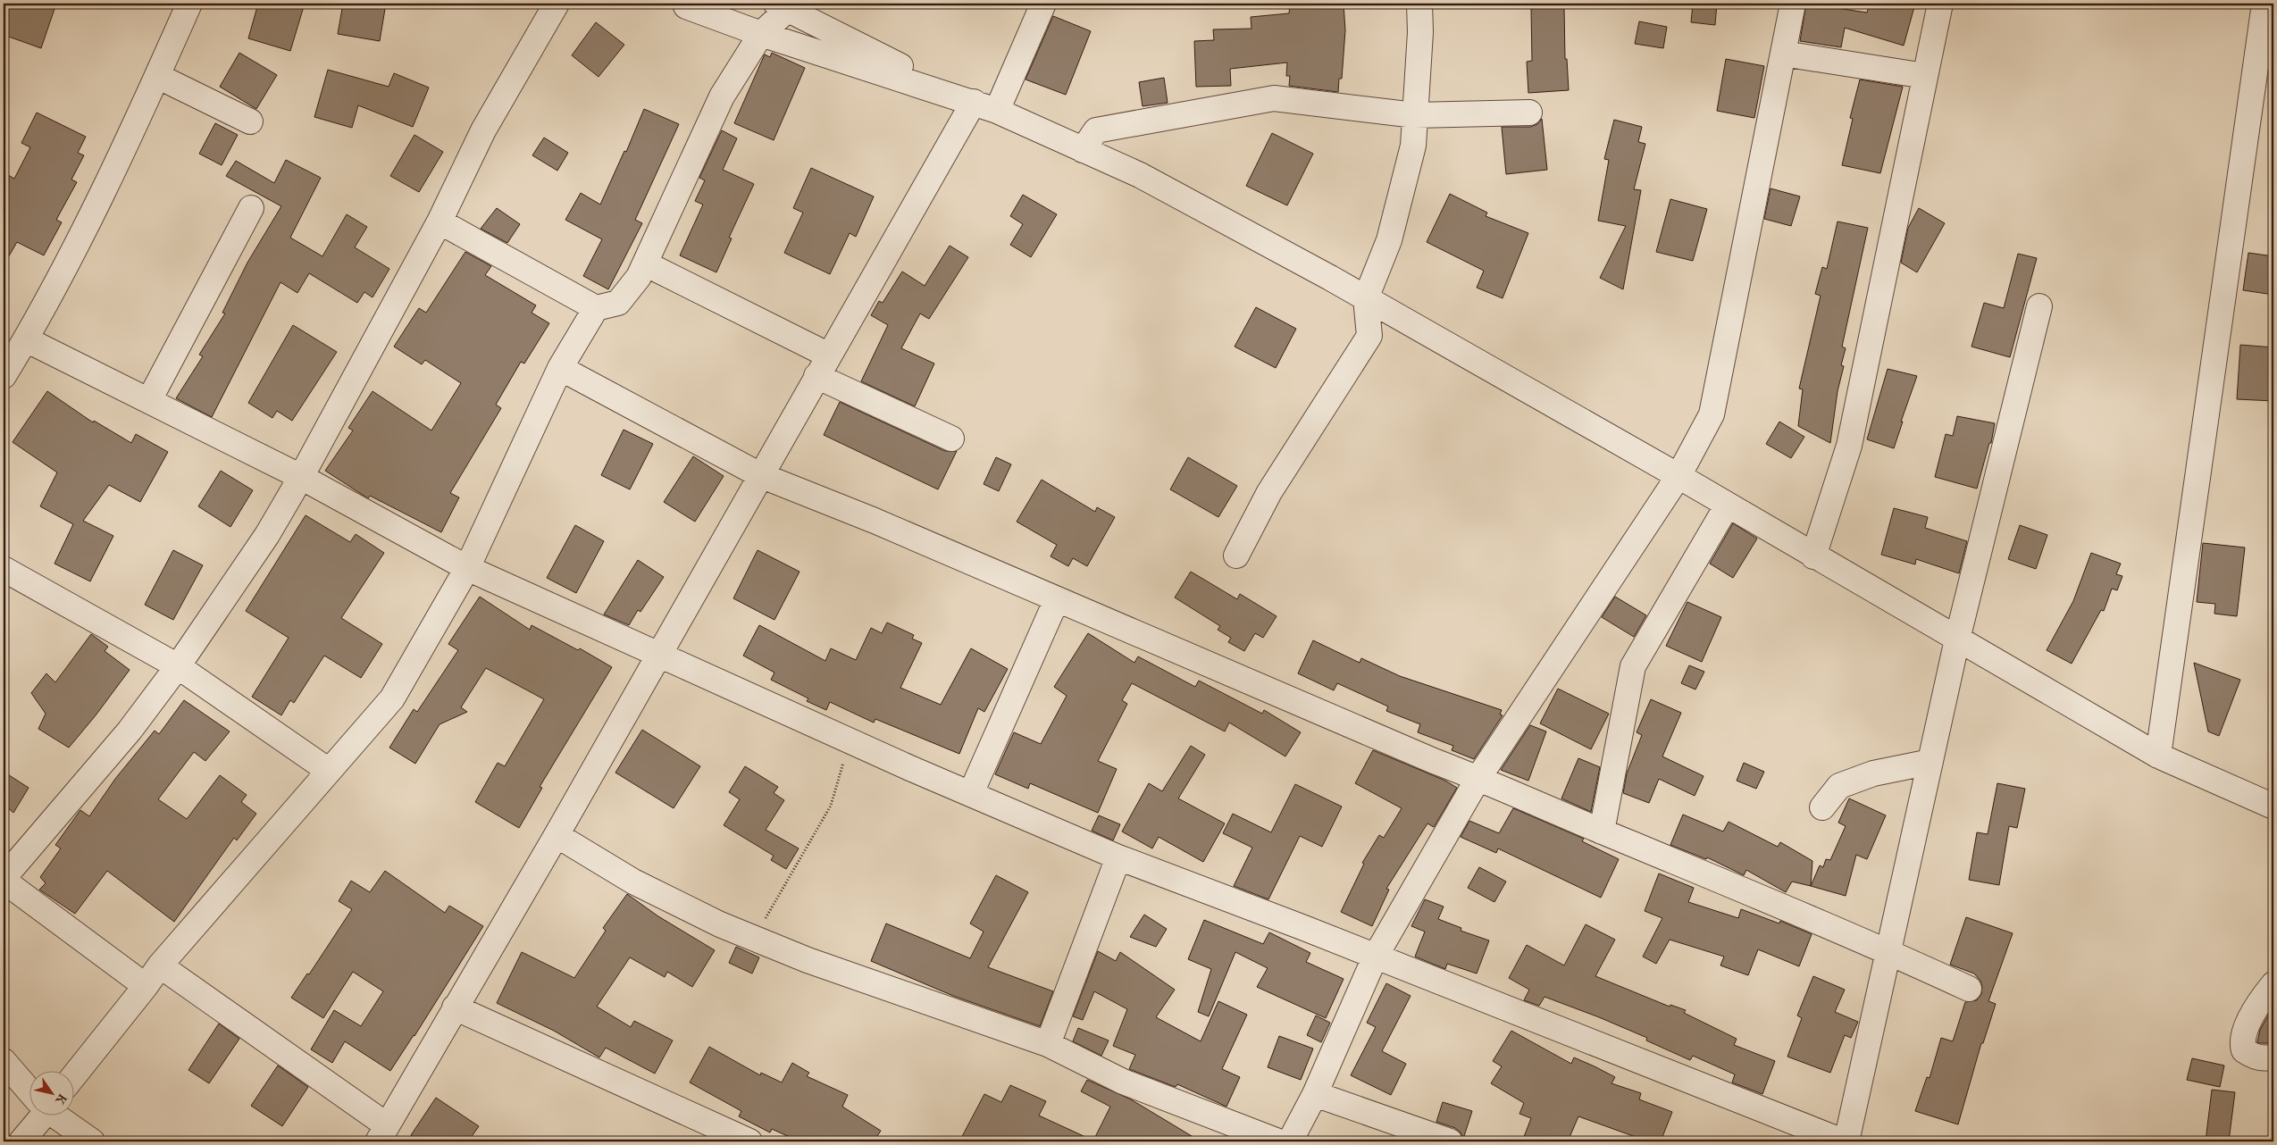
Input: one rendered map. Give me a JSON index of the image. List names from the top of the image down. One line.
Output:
{"north":"bottom right"}
